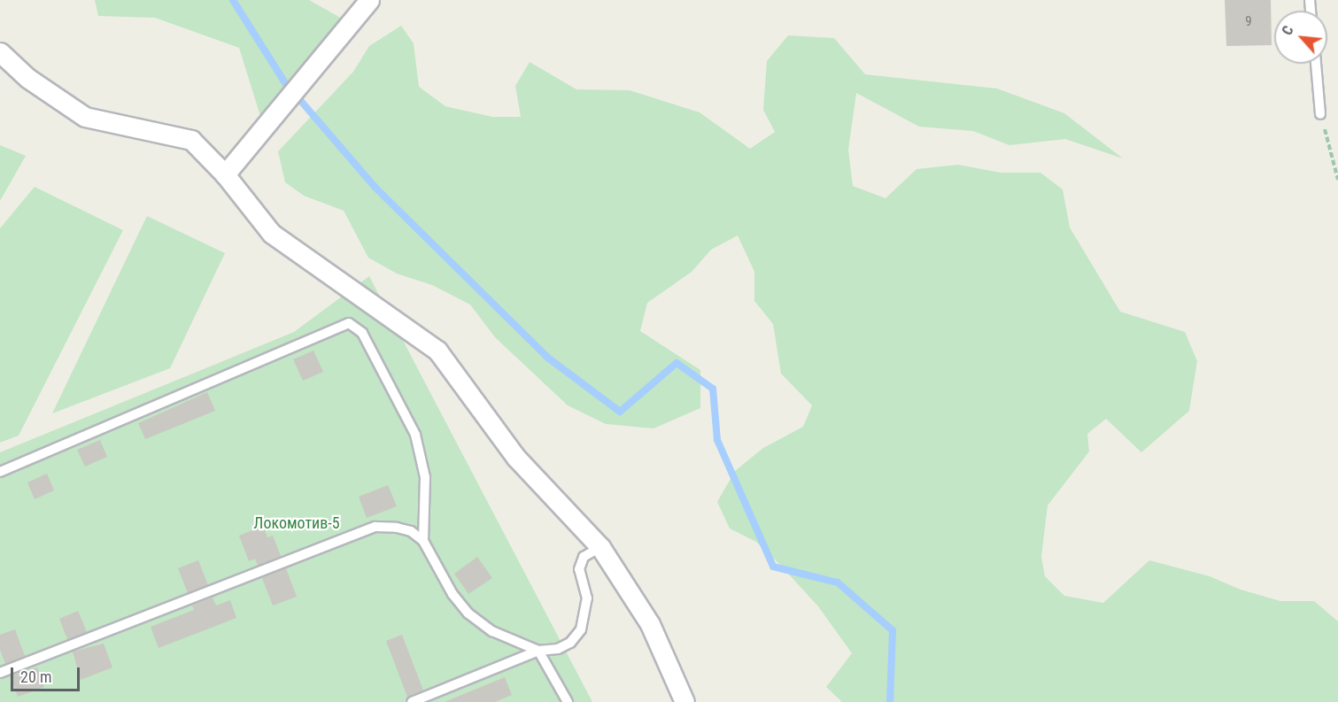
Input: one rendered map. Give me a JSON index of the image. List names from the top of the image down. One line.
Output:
{"parks":["Локомотив-5"],"house_numbers":["9"],"scale_bar":"20 m","north":"top left"}
